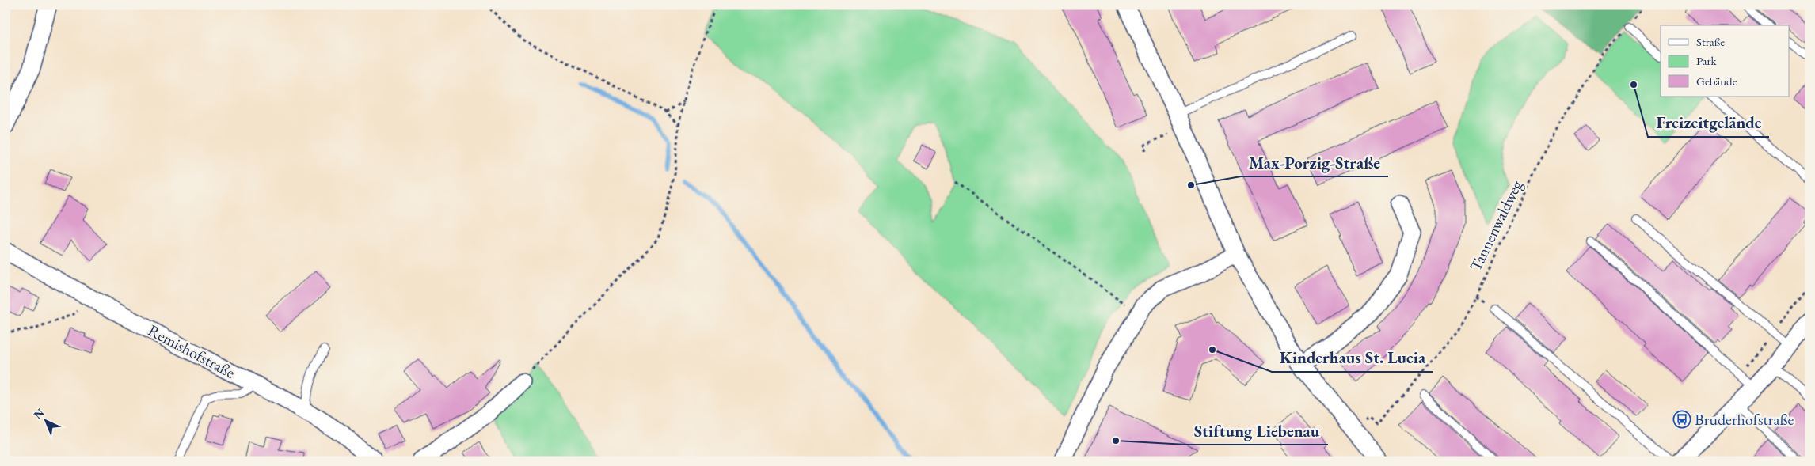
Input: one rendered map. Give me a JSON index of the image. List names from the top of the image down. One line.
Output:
{"streets":{"street":["Remishofstraße"],"path":["Tannenwaldweg"]},"places":{"other":["Freizeitgelände","Max-Porzig-Straße","Kinderhaus St. Lucia","Stiftung Liebenau"],"bus stop":["Bruderhofstraße"]},"legend":["Straße","Park","Gebäude"],"north":"top left"}
